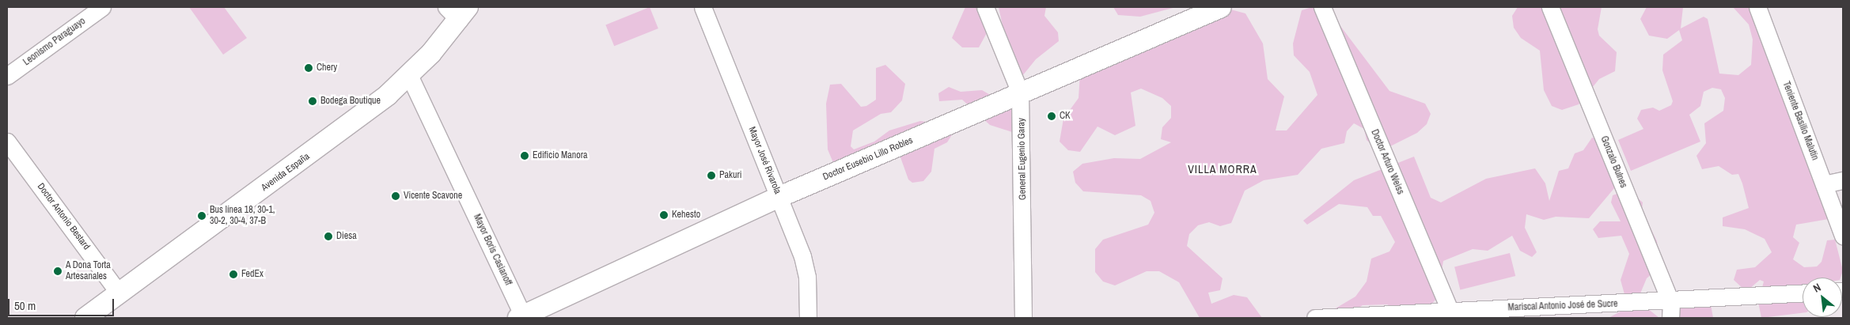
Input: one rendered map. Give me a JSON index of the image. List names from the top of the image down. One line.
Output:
{"streets":{"main road":["Doctor Eusebio Lillo Robles","Avenida España"],"street":["Leonismo Paraguayo","Teniente Basilio Malutín","General Eugenio Garay","Mayor José Rivarola","Doctor Arturo Weiss","Gonzalo Bulnes","Doctor Antonio Bestard","Mayor Boris Casianoff","Mariscal Antonio José de Sucre"]},"crossings":[["Doctor Eusebio Lillo Robles","General Eugenio Garay"],["Doctor Eusebio Lillo Robles","Mayor José Rivarola"],["Doctor Eusebio Lillo Robles","Mayor Boris Casianoff"],["Doctor Arturo Weiss","Mariscal Antonio José de Sucre"],["Gonzalo Bulnes","Mariscal Antonio José de Sucre"],["Avenida España","Doctor Antonio Bestard"],["Avenida España","Mayor Boris Casianoff"]],"districts":["VILLA MORRA"],"places":["Chery","Bodega Boutique","CK","Edificio Manora","Pakuri","Vicente Scavone","Kehesto","Bus línea 18, 30-1, 30-2, 30-4, 37-B","Diesa","A Dona Torta Artesanales","FedEx"],"scale_bar":"50 m","north":"top left"}
